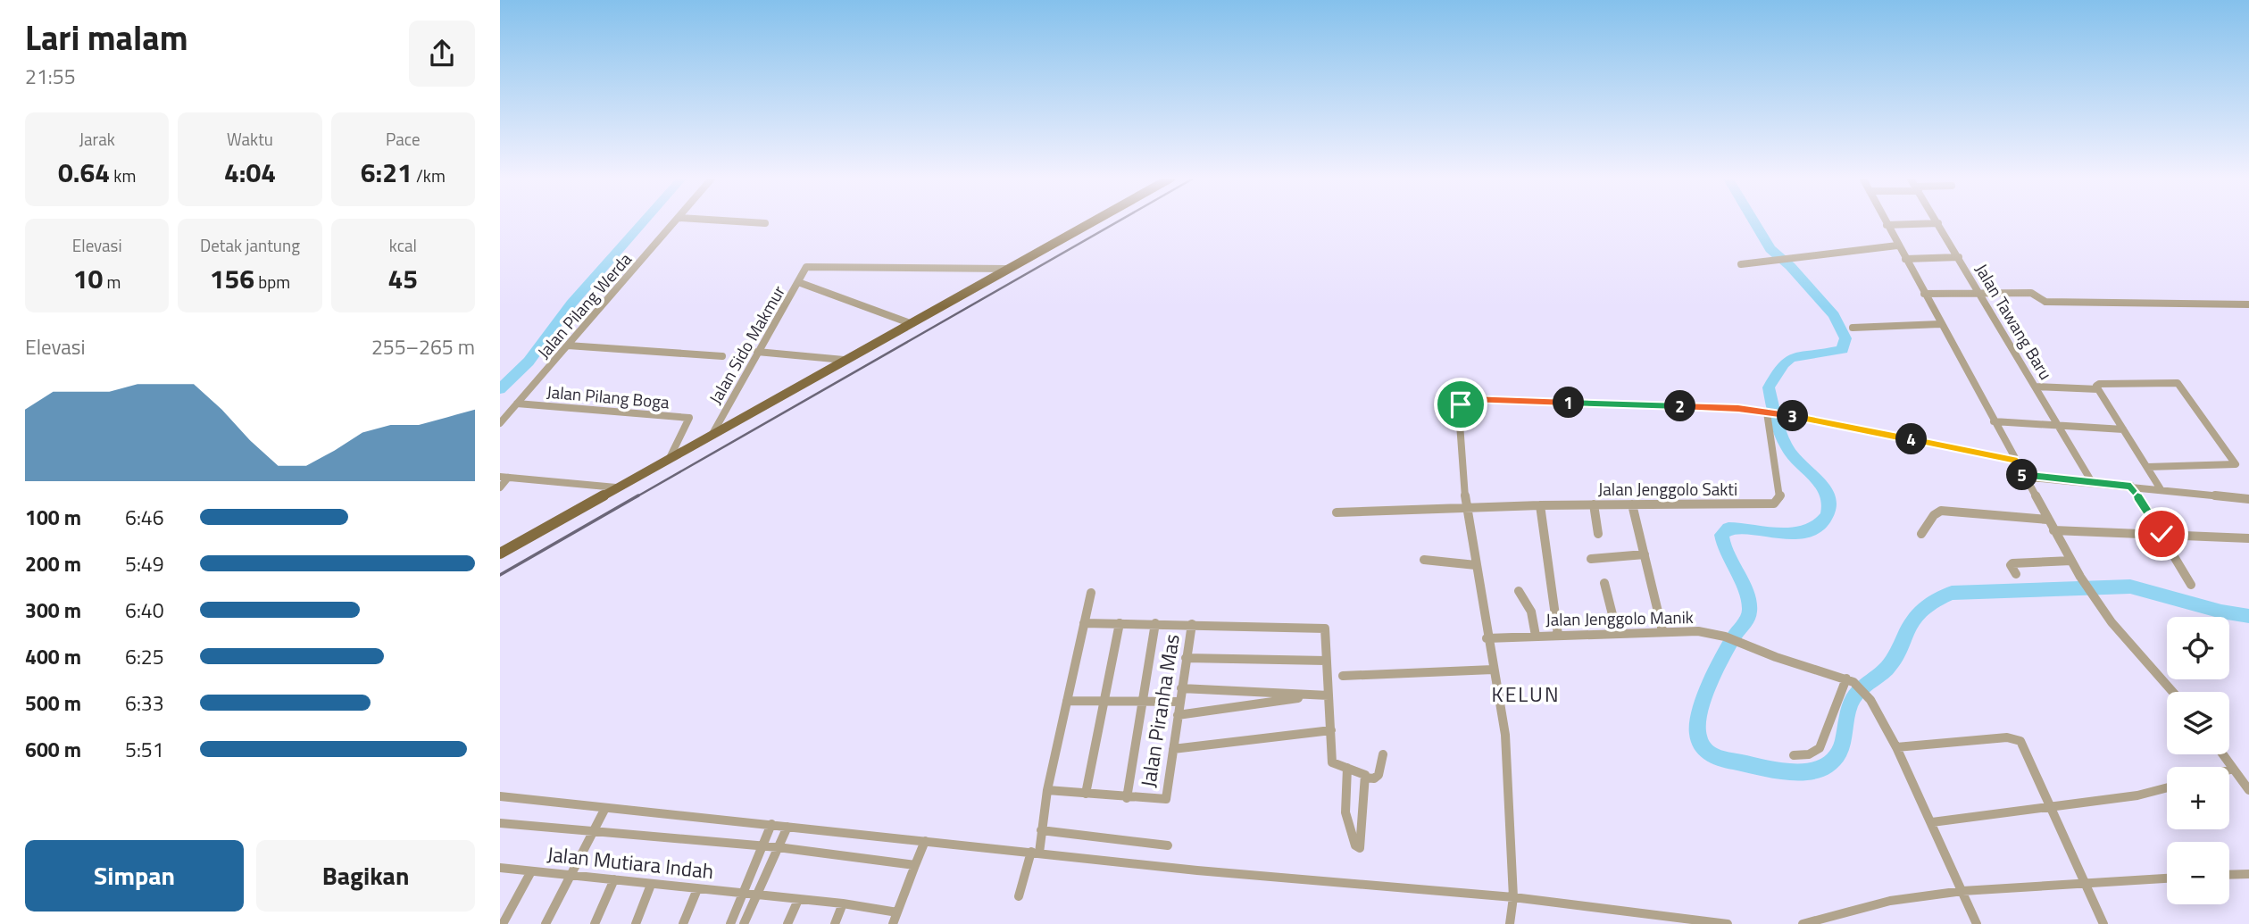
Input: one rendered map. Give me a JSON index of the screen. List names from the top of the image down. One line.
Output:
{"streets":{"street":["Jalan Pilang Werda","Jalan Tawang Baru","Jalan Sido Makmur","Jalan Pilang Boga","Jalan Jenggolo Sakti","Jalan Jenggolo Manik","Jalan Piranha Mas","Jalan Mutiara Indah"]},"crossings":[["Jalan Pilang Werda","Jalan Pilang Boga"]],"districts":["KELUN"],"page":{"heading":["Lari malam","21:55"],"stats":[["Jarak","0.64 km"],["Waktu","4:04"],["Pace","6:21 /km"],["Elevasi","10 m"],["Detak jantung","156 bpm"],["kcal","45"]],"chart":["Elevasi","255–265 m"],"pins":["1","2","3","4","5"],"list":[{"name":"100 m","note":"6:46"},{"name":"200 m","note":"5:49"},{"name":"300 m","note":"6:40"},{"name":"400 m","note":"6:25"},{"name":"500 m","note":"6:33"},{"name":"600 m","note":"5:51"}],"map_buttons":["+","−"],"buttons":["Simpan","Bagikan"]}}
